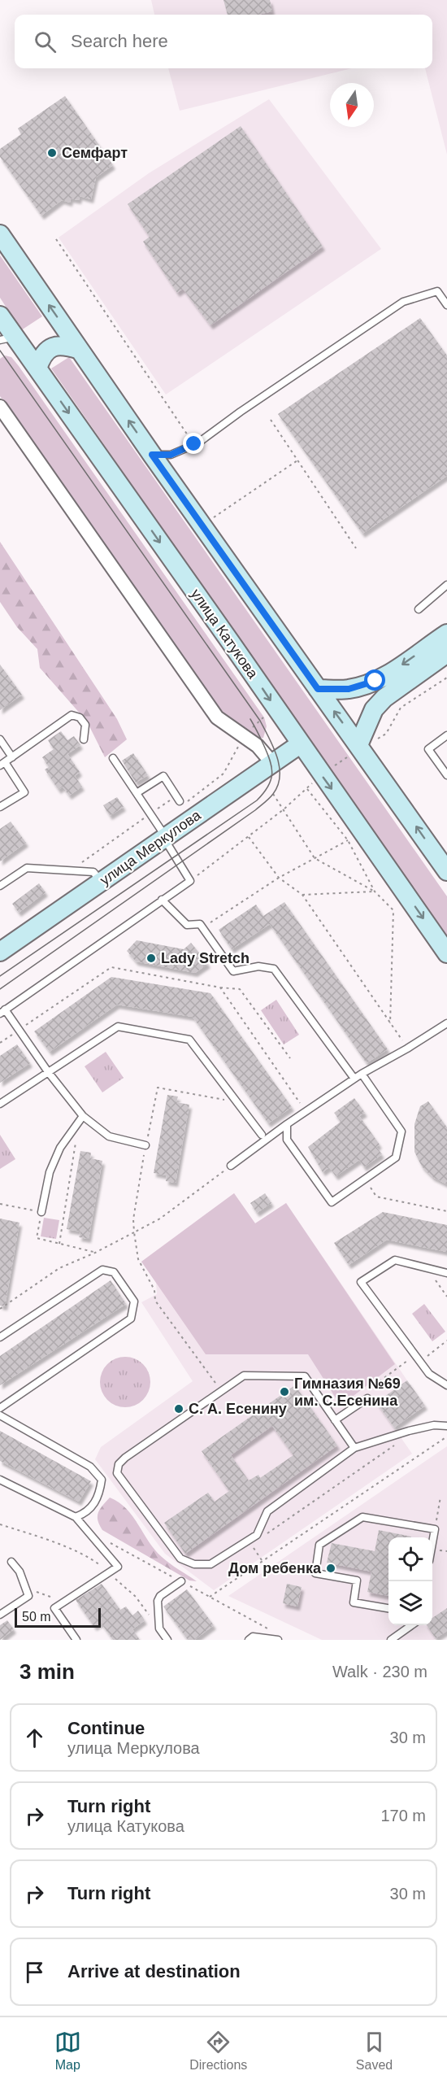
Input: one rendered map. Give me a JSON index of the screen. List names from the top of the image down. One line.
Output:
{"streets":{"main road":["улица Катукова","улица Меркулова"]},"crossings":[["улица Катукова","улица Меркулова"]],"places":["Семфарт","Lady Stretch","Гимназия №69 им. С.Есенина","С. А. Есенину","Дом ребенка"],"scale_bar":"50 m","north":"bottom","page":{"search":"Search here","scale":"50 m","heading":["3 min","Walk · 230 m"],"list":[["Continue","улица Меркулова","30 m"],["Turn right","улица Катукова","170 m"],["Turn right","30 m"],"Arrive at destination"],"nav":["Map","Directions","Saved"]}}
